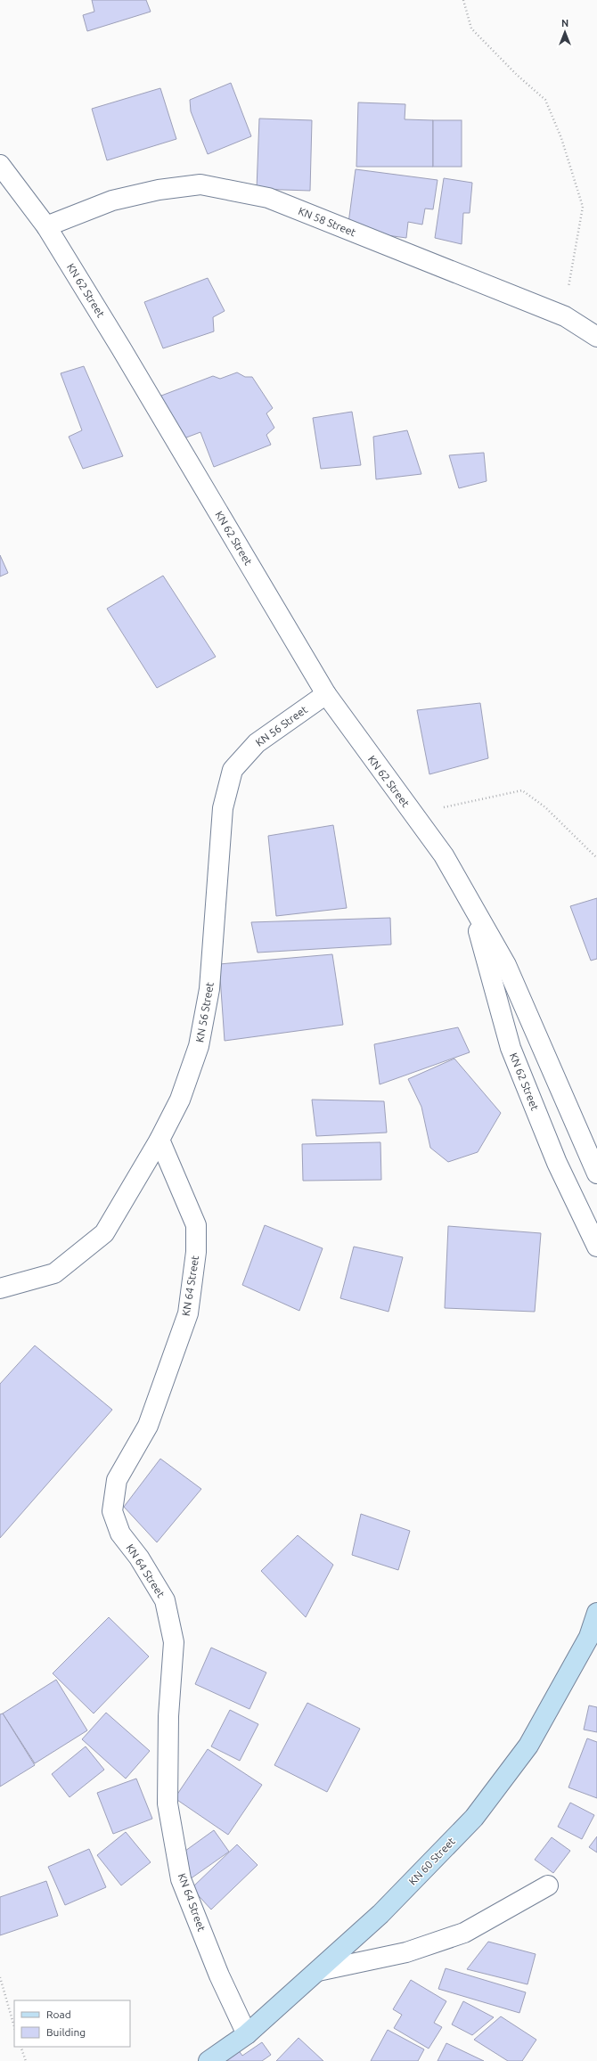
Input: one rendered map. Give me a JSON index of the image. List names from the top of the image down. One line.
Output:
{"streets":{"main road":["KN 60 Street"],"street":["KN 58 Street","KN 62 Street","KN 56 Street","KN 64 Street"]},"crossings":[["KN 58 Street","KN 62 Street"],["KN 62 Street","KN 56 Street"],["KN 56 Street","KN 64 Street"],["KN 64 Street","KN 60 Street"]],"legend":["Road","Building"],"north":"top"}
